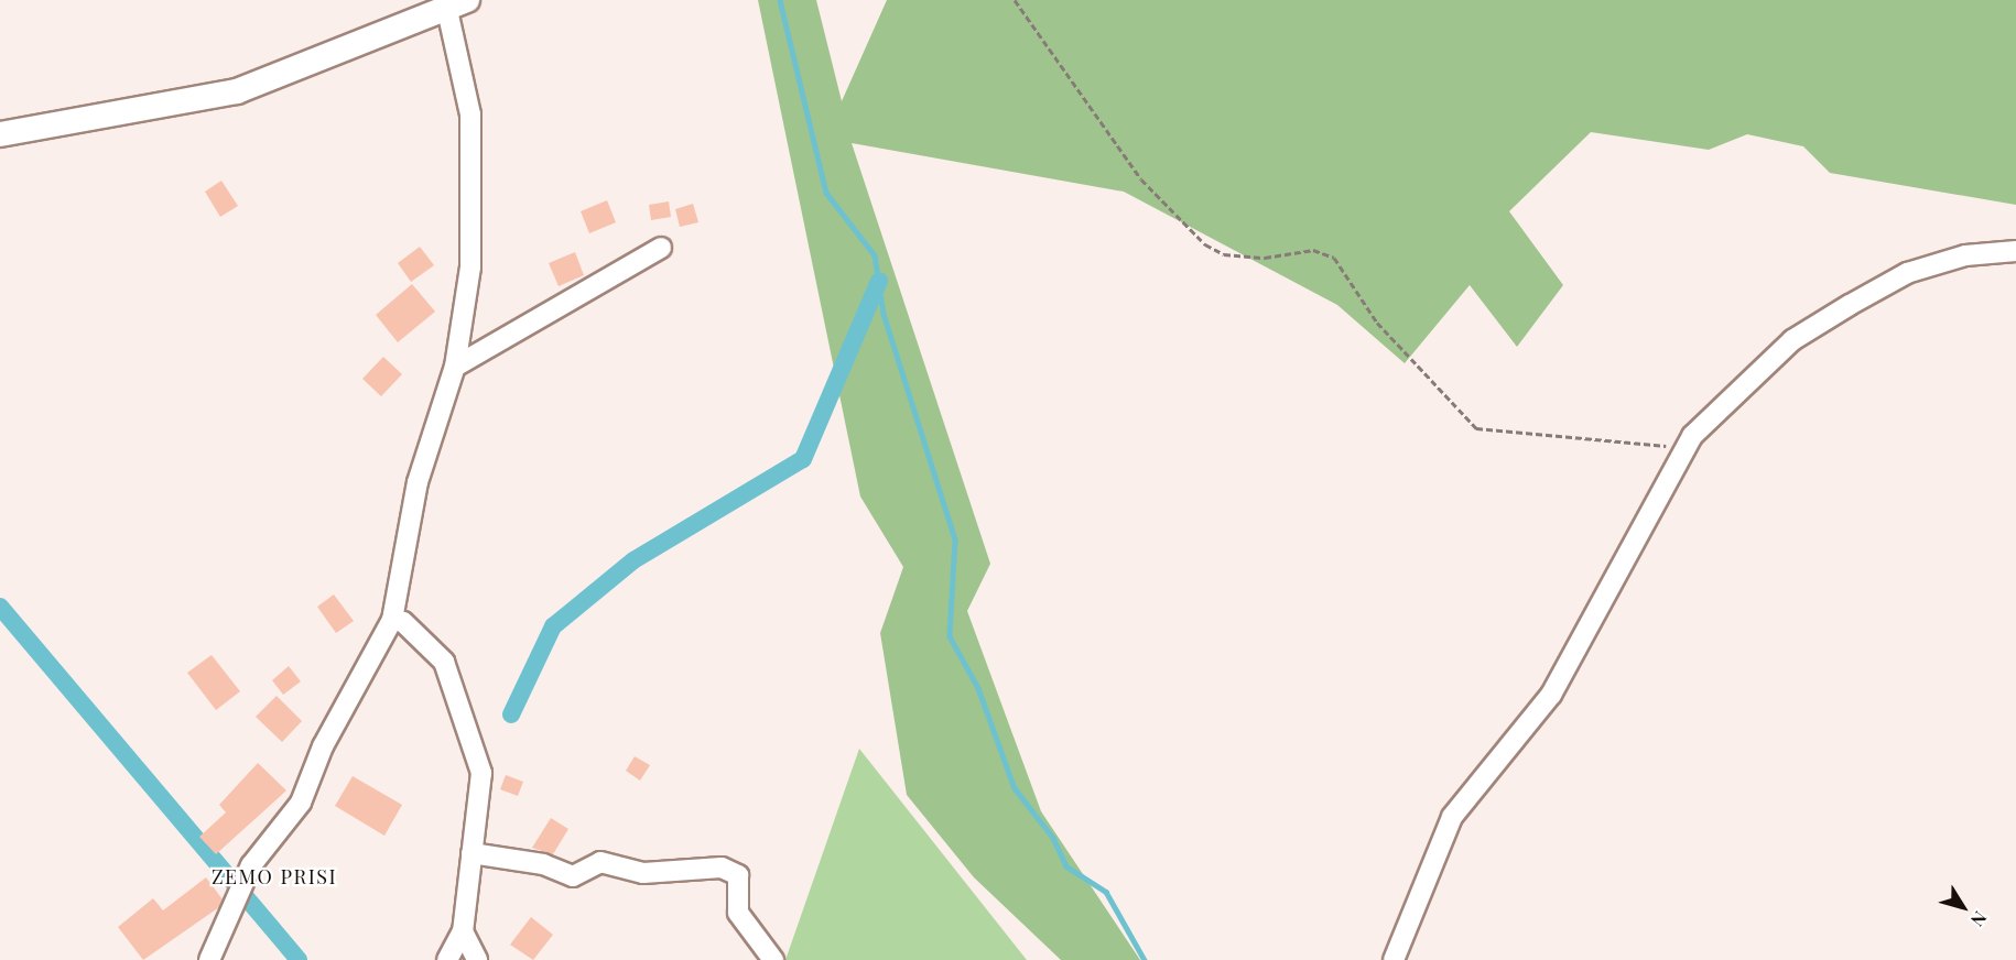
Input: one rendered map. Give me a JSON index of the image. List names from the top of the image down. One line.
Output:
{"districts":["ZEMO PRISI"],"north":"bottom right"}
